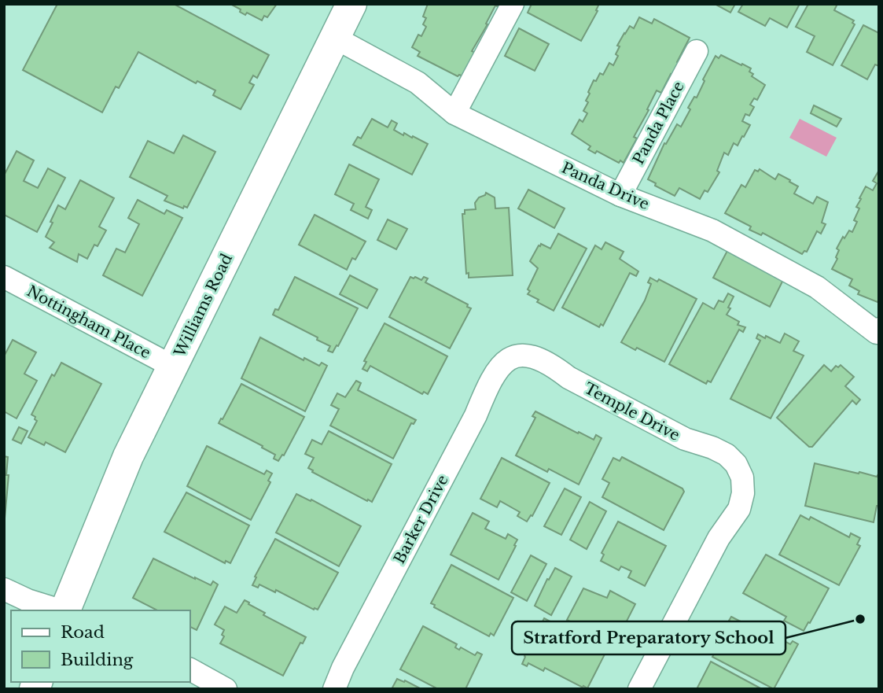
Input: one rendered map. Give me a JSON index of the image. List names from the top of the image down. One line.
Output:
{"streets":{"street":["Panda Place","Panda Drive","Williams Road","Nottingham Place","Temple Drive","Barker Drive"]},"crossings":[["Panda Place","Panda Drive"],["Panda Drive","Williams Road"],["Williams Road","Nottingham Place"],["Temple Drive","Barker Drive"]],"places":["Stratford Preparatory School"],"legend":["Road","Building"]}
